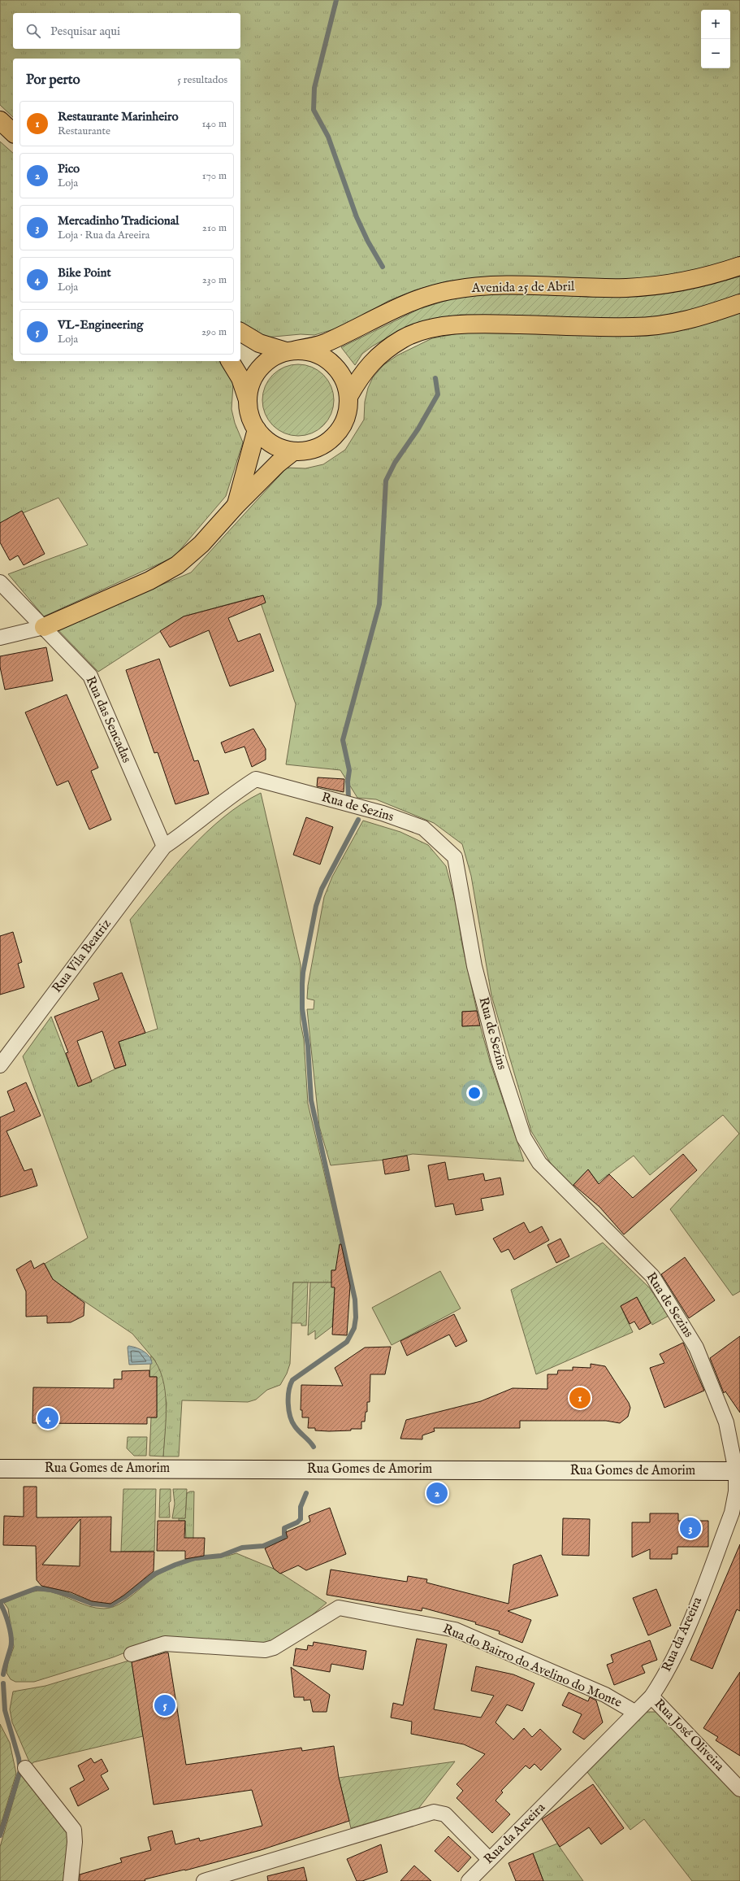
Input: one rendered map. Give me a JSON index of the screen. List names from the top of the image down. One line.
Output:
{"streets":{"main road":["Avenida 25 de Abril","Rua Gomes de Amorim"],"street":["Rua das Sencadas","Rua de Sezins","Rua Vila Beatriz","Rua da Areeira","Rua do Bairro do Avelino do Monte","Rua José Oliveira"]},"crossings":[["Rua das Sencadas","Rua de Sezins"],["Rua das Sencadas","Rua Vila Beatriz"],["Rua de Sezins","Rua Vila Beatriz"],["Rua de Sezins","Rua Gomes de Amorim"],["Rua de Sezins","Rua da Areeira"],["Rua Gomes de Amorim","Rua da Areeira"],["Rua da Areeira","Rua do Bairro do Avelino do Monte"],["Rua da Areeira","Rua José Oliveira"]],"page":{"map_buttons":["+","−"],"search":"Pesquisar aqui","heading":["Por perto","5 resultados"],"list":[{"mark":"1","name":"Restaurante Marinheiro","note":"Restaurante","value":"140 m"},{"mark":"2","name":"Pico","note":"Loja","value":"170 m"},{"mark":"3","name":"Mercadinho Tradicional","note":"Loja · Rua da Areeira","value":"210 m"},{"mark":"4","name":"Bike Point","note":"Loja","value":"230 m"},{"mark":"5","name":"VL-Engineering","note":"Loja","value":"290 m"}],"pins":["1","4","2","3","5"]}}
